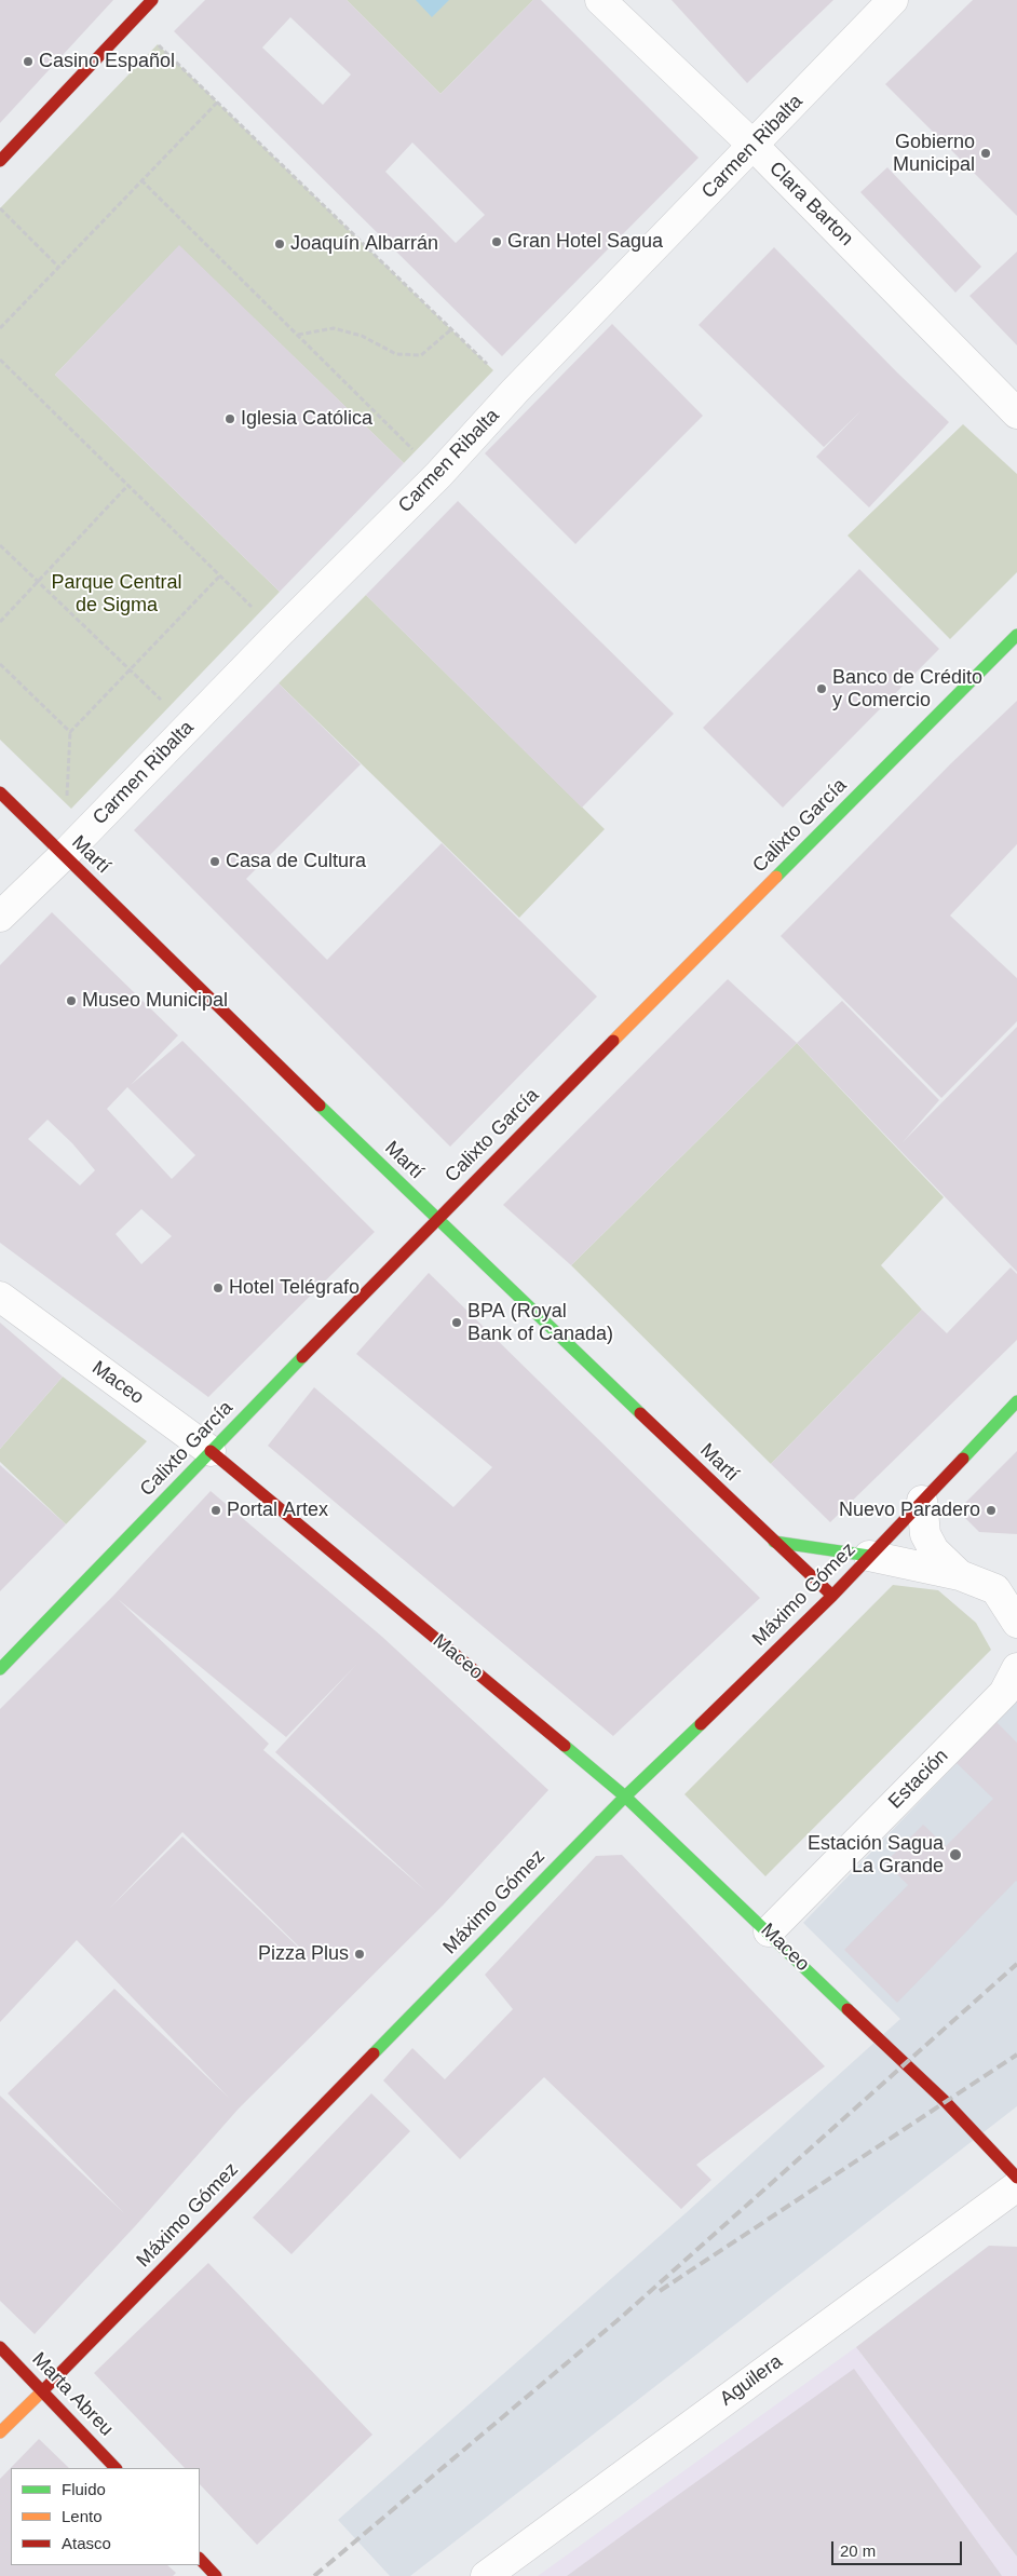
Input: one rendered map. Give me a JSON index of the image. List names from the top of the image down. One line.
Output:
{"streets":{"main road":["Calixto García","Martí","Maceo","Máximo Gómez","Marta Abreu"],"street":["Carmen Ribalta","Clara Barton","Estación","Aguilera"]},"crossings":[["Carmen Ribalta","Clara Barton"],["Carmen Ribalta","Martí"],["Calixto García","Martí"],["Calixto García","Maceo"],["Martí","Máximo Gómez"],["Maceo","Máximo Gómez"],["Maceo","Estación"],["Máximo Gómez","Marta Abreu"]],"parks":["Parque Central de Sigma"],"places":["Casino Español","Gobierno Municipal","Gran Hotel Sagua","Joaquín Albarrán","Iglesia Católica","Banco de Crédito y Comercio","Casa de Cultura","Museo Municipal","Hotel Telégrafo","BPA (Royal Bank of Canada)","Portal Artex","Nuevo Paradero","Estación Sagua La Grande","Pizza Plus"],"legend":["Fluido","Lento","Atasco"],"scale_bar":"20 m"}
